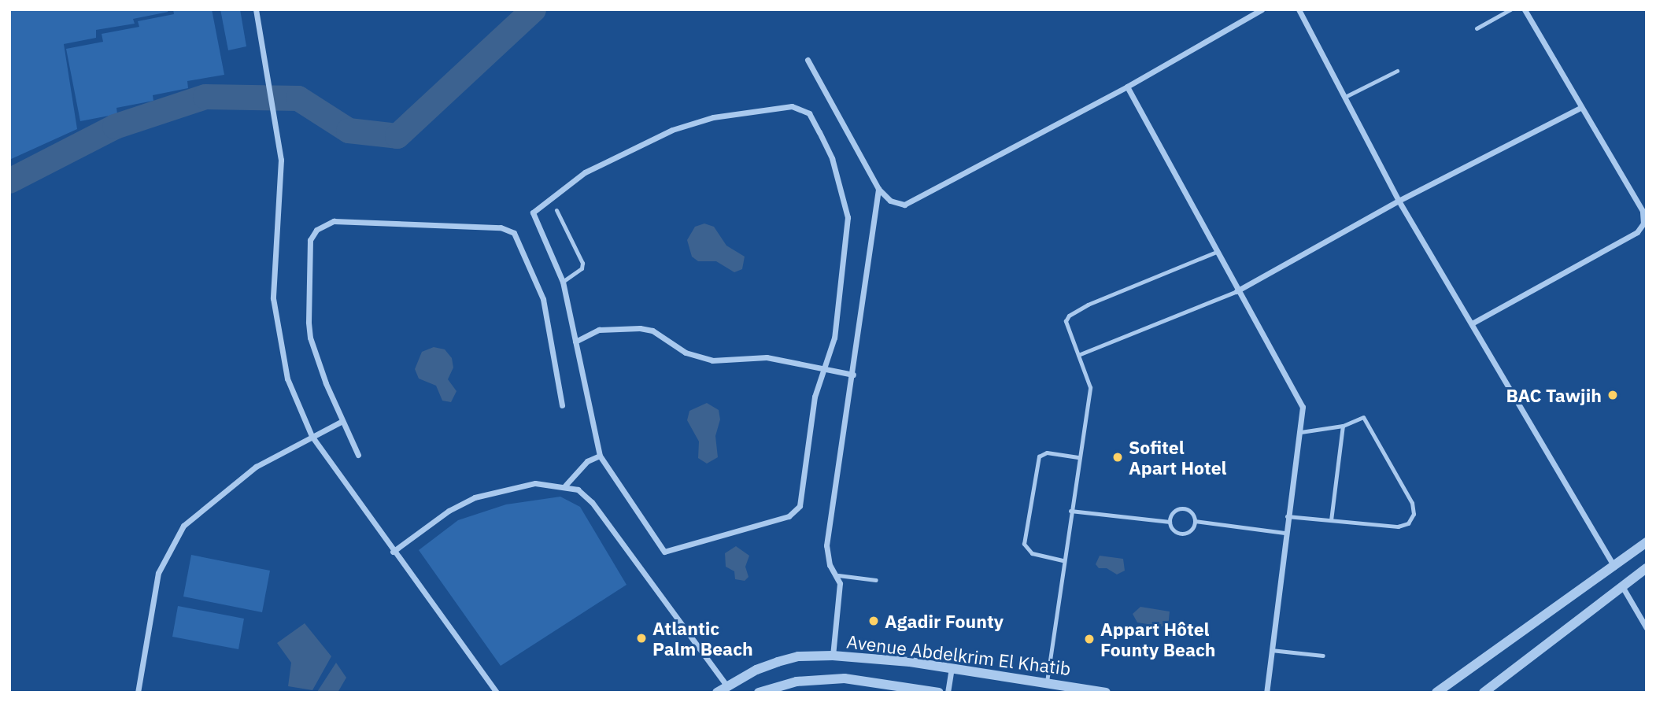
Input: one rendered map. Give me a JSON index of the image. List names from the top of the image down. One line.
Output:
{"streets":{"street":["Avenue Abdelkrim El Khatib"]},"places":["BAC Tawjih","Sofitel Apart Hotel","Agadir Founty","Atlantic Palm Beach","Appart Hôtel Founty Beach"]}
